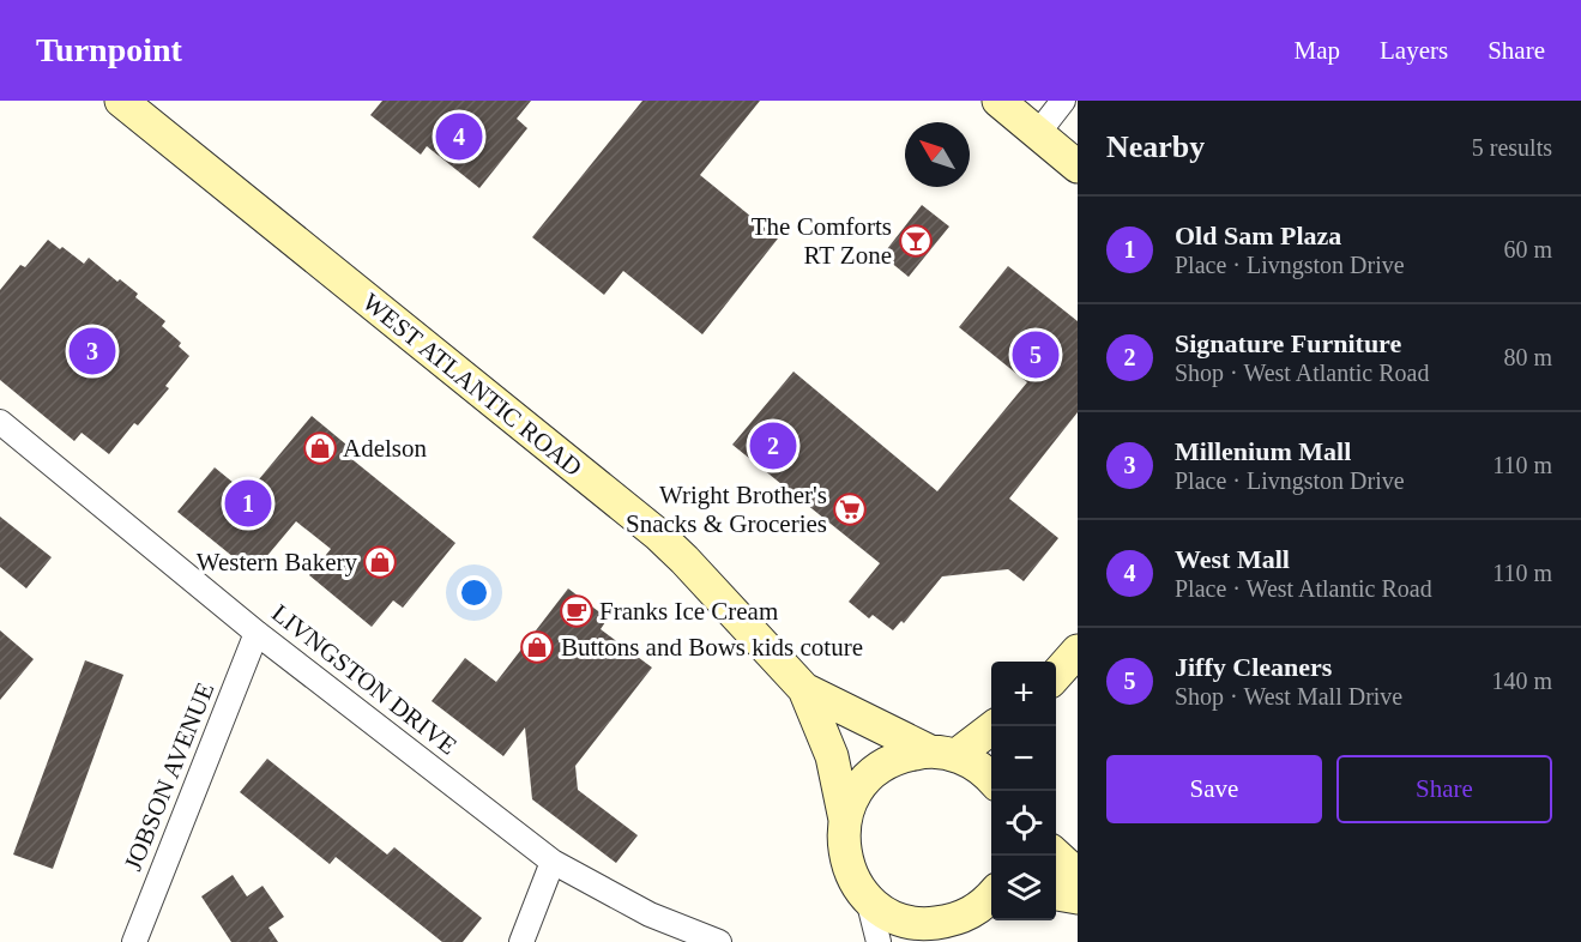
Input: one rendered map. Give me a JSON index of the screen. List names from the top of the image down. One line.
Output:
{"streets":{"main road":["WEST ATLANTIC ROAD"],"street":["LIVNGSTON DRIVE","JOBSON AVENUE"]},"crossings":[["LIVNGSTON DRIVE","JOBSON AVENUE"]],"places":{"bar":["The Comforts RT Zone"],"shop":["Adelson","Western Bakery","Buttons and Bows kids coture"],"supermarket":["Wright Brother's Snacks & Groceries"],"cafe":["Franks Ice Cream"]},"north":"top left","page":{"header":"Turnpoint","nav":["Map","Layers","Share"],"heading":["Nearby","5 results"],"pins":["4","3","5","2","1"],"list":[{"mark":"1","name":"Old Sam Plaza","note":"Place · Livngston Drive","value":"60 m"},{"mark":"2","name":"Signature Furniture","note":"Shop · West Atlantic Road","value":"80 m"},{"mark":"3","name":"Millenium Mall","note":"Place · Livngston Drive","value":"110 m"},{"mark":"4","name":"West Mall","note":"Place · West Atlantic Road","value":"110 m"},{"mark":"5","name":"Jiffy Cleaners","note":"Shop · West Mall Drive","value":"140 m"}],"map_buttons":["+","−"],"buttons":["Save","Share"]}}
